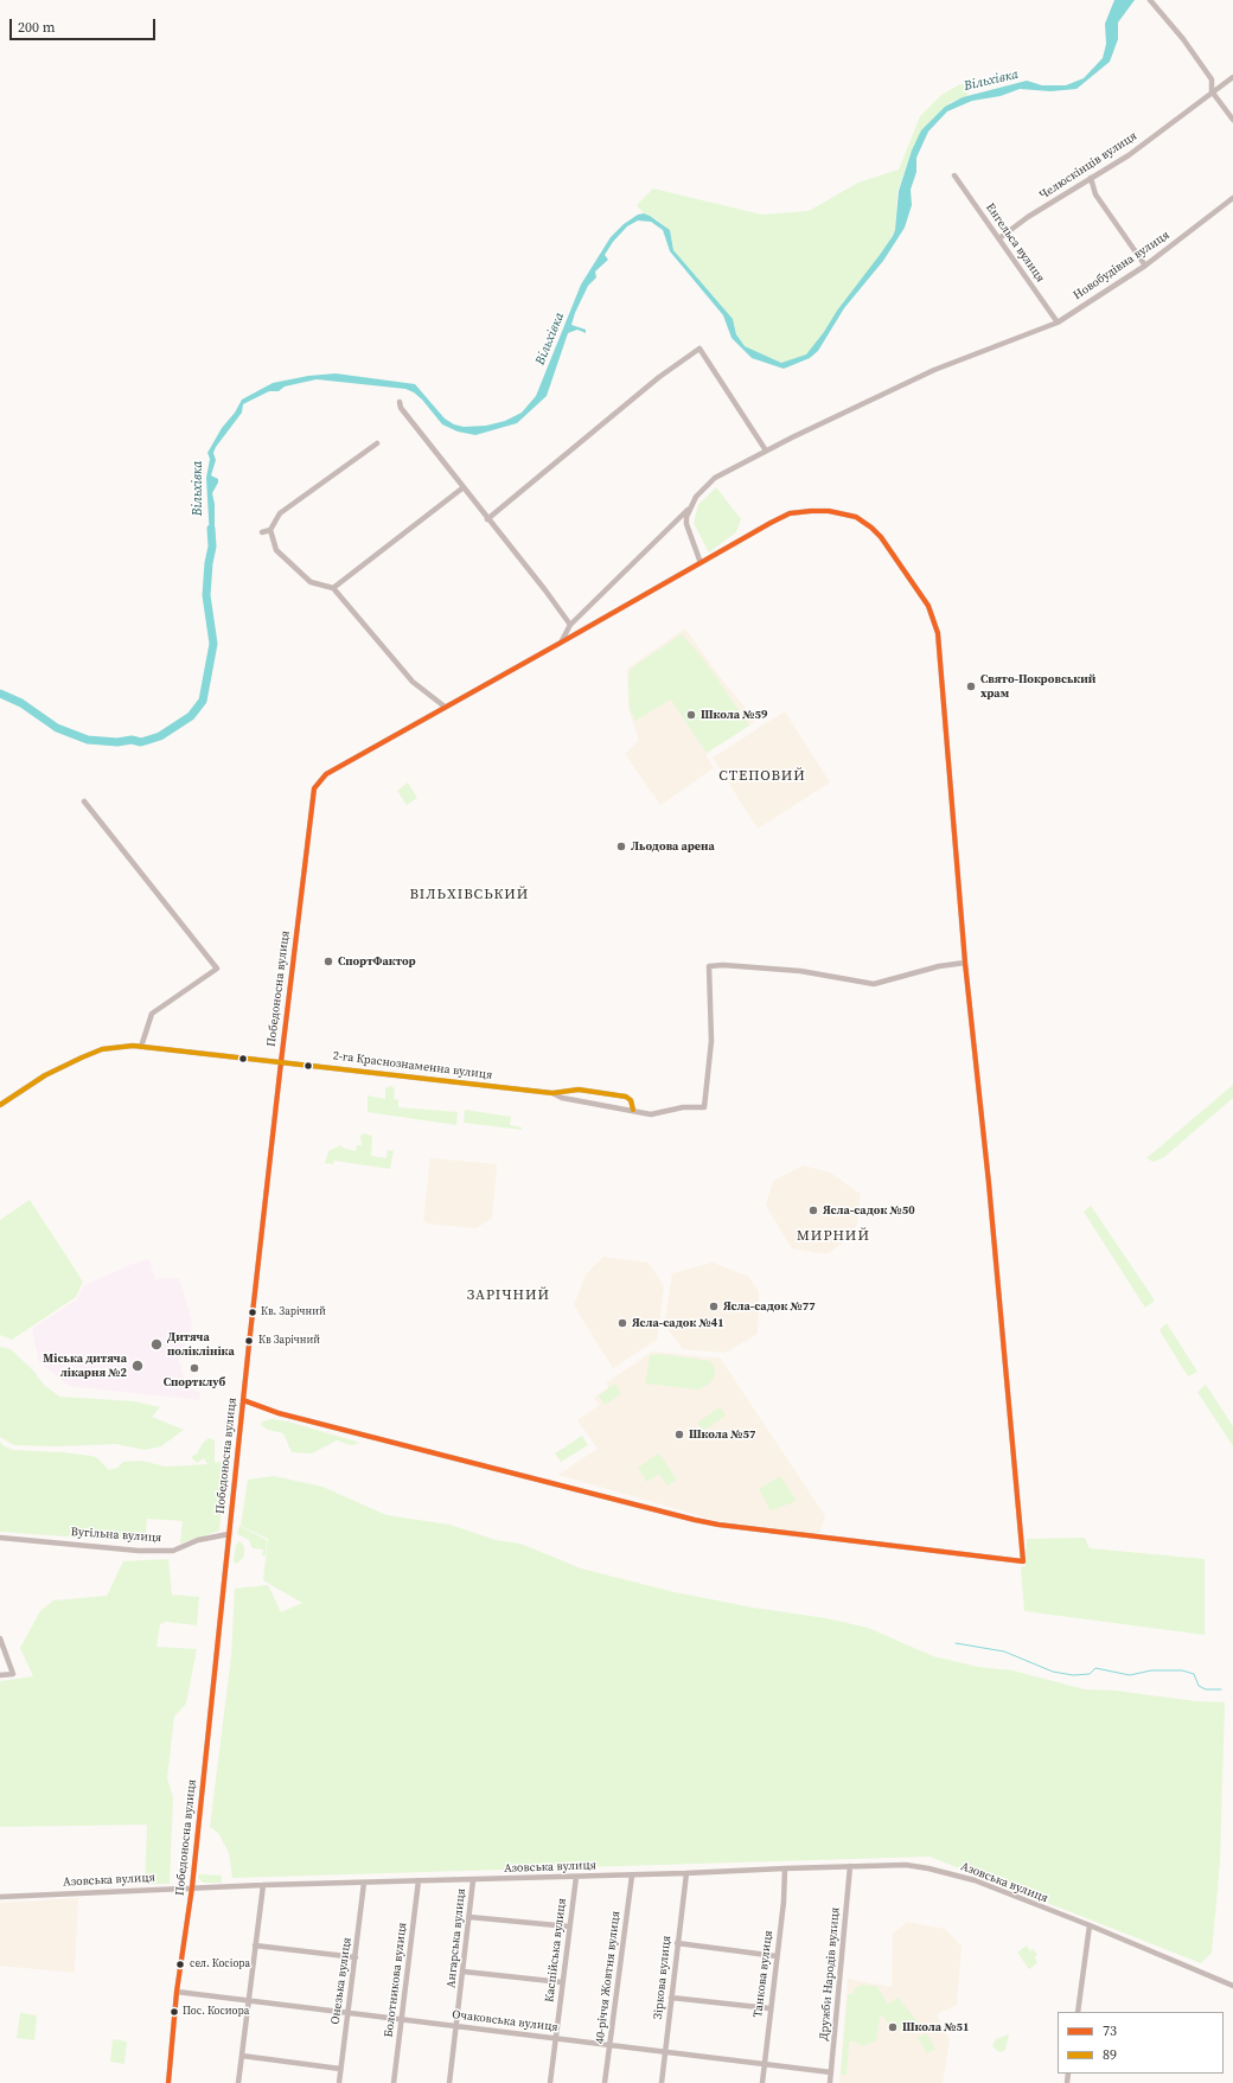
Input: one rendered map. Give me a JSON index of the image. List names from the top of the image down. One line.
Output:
{"streets":{"street":["Челюскінців вулиця","Енгельса вулиця","Новобудівна вулиця","Победоносна вулиця","2-га Краснознаменна вулиця","Вугільна вулиця","Азовська вулиця","Ангарська вулиця","Каспійська вулиця","Танкова вулиця","Дружби Народів вулиця","40-річчя Жовтня вулиця","Зіркова вулиця","Болотникова вулиця","Онезька вулиця","Очаковська вулиця"]},"crossings":[["Челюскінців вулиця","Енгельса вулиця"],["Енгельса вулиця","Новобудівна вулиця"],["Новобудівна вулиця","Победоносна вулиця"],["Победоносна вулиця","2-га Краснознаменна вулиця"],["Победоносна вулиця","Вугільна вулиця"],["Победоносна вулиця","Азовська вулиця"],["Победоносна вулиця","Очаковська вулиця"],["Азовська вулиця","Ангарська вулиця"],["Азовська вулиця","Каспійська вулиця"],["Азовська вулиця","Танкова вулиця"],["Азовська вулиця","Дружби Народів вулиця"],["Азовська вулиця","40-річчя Жовтня вулиця"],["Азовська вулиця","Зіркова вулиця"],["Азовська вулиця","Болотникова вулиця"],["Азовська вулиця","Онезька вулиця"],["Ангарська вулиця","Очаковська вулиця"],["Каспійська вулиця","Очаковська вулиця"],["Танкова вулиця","Очаковська вулиця"],["Дружби Народів вулиця","Очаковська вулиця"],["40-річчя Жовтня вулиця","Очаковська вулиця"],["Зіркова вулиця","Очаковська вулиця"],["Болотникова вулиця","Очаковська вулиця"],["Онезька вулиця","Очаковська вулиця"]],"districts":["СТЕПОВИЙ","ВІЛЬХІВСЬКИЙ","МИРНИЙ","ЗАРІЧНИЙ"],"water":["Вільхівка"],"places":["Свято-Покровський храм","Школа №59","Льодова арена","СпортФактор","Ясла-садок №50","Ясла-садок №77","Кв. Зарічний","Ясла-садок №41","Кв Зарічний","Дитяча поліклініка","Міська дитяча лікарня №2","Спортклуб","Школа №57","сел. Косіора","Пос. Косиора","Школа №51"],"lines":["transit line 73","transit line 89"],"legend":["73","89"],"scale_bar":"200 m"}
